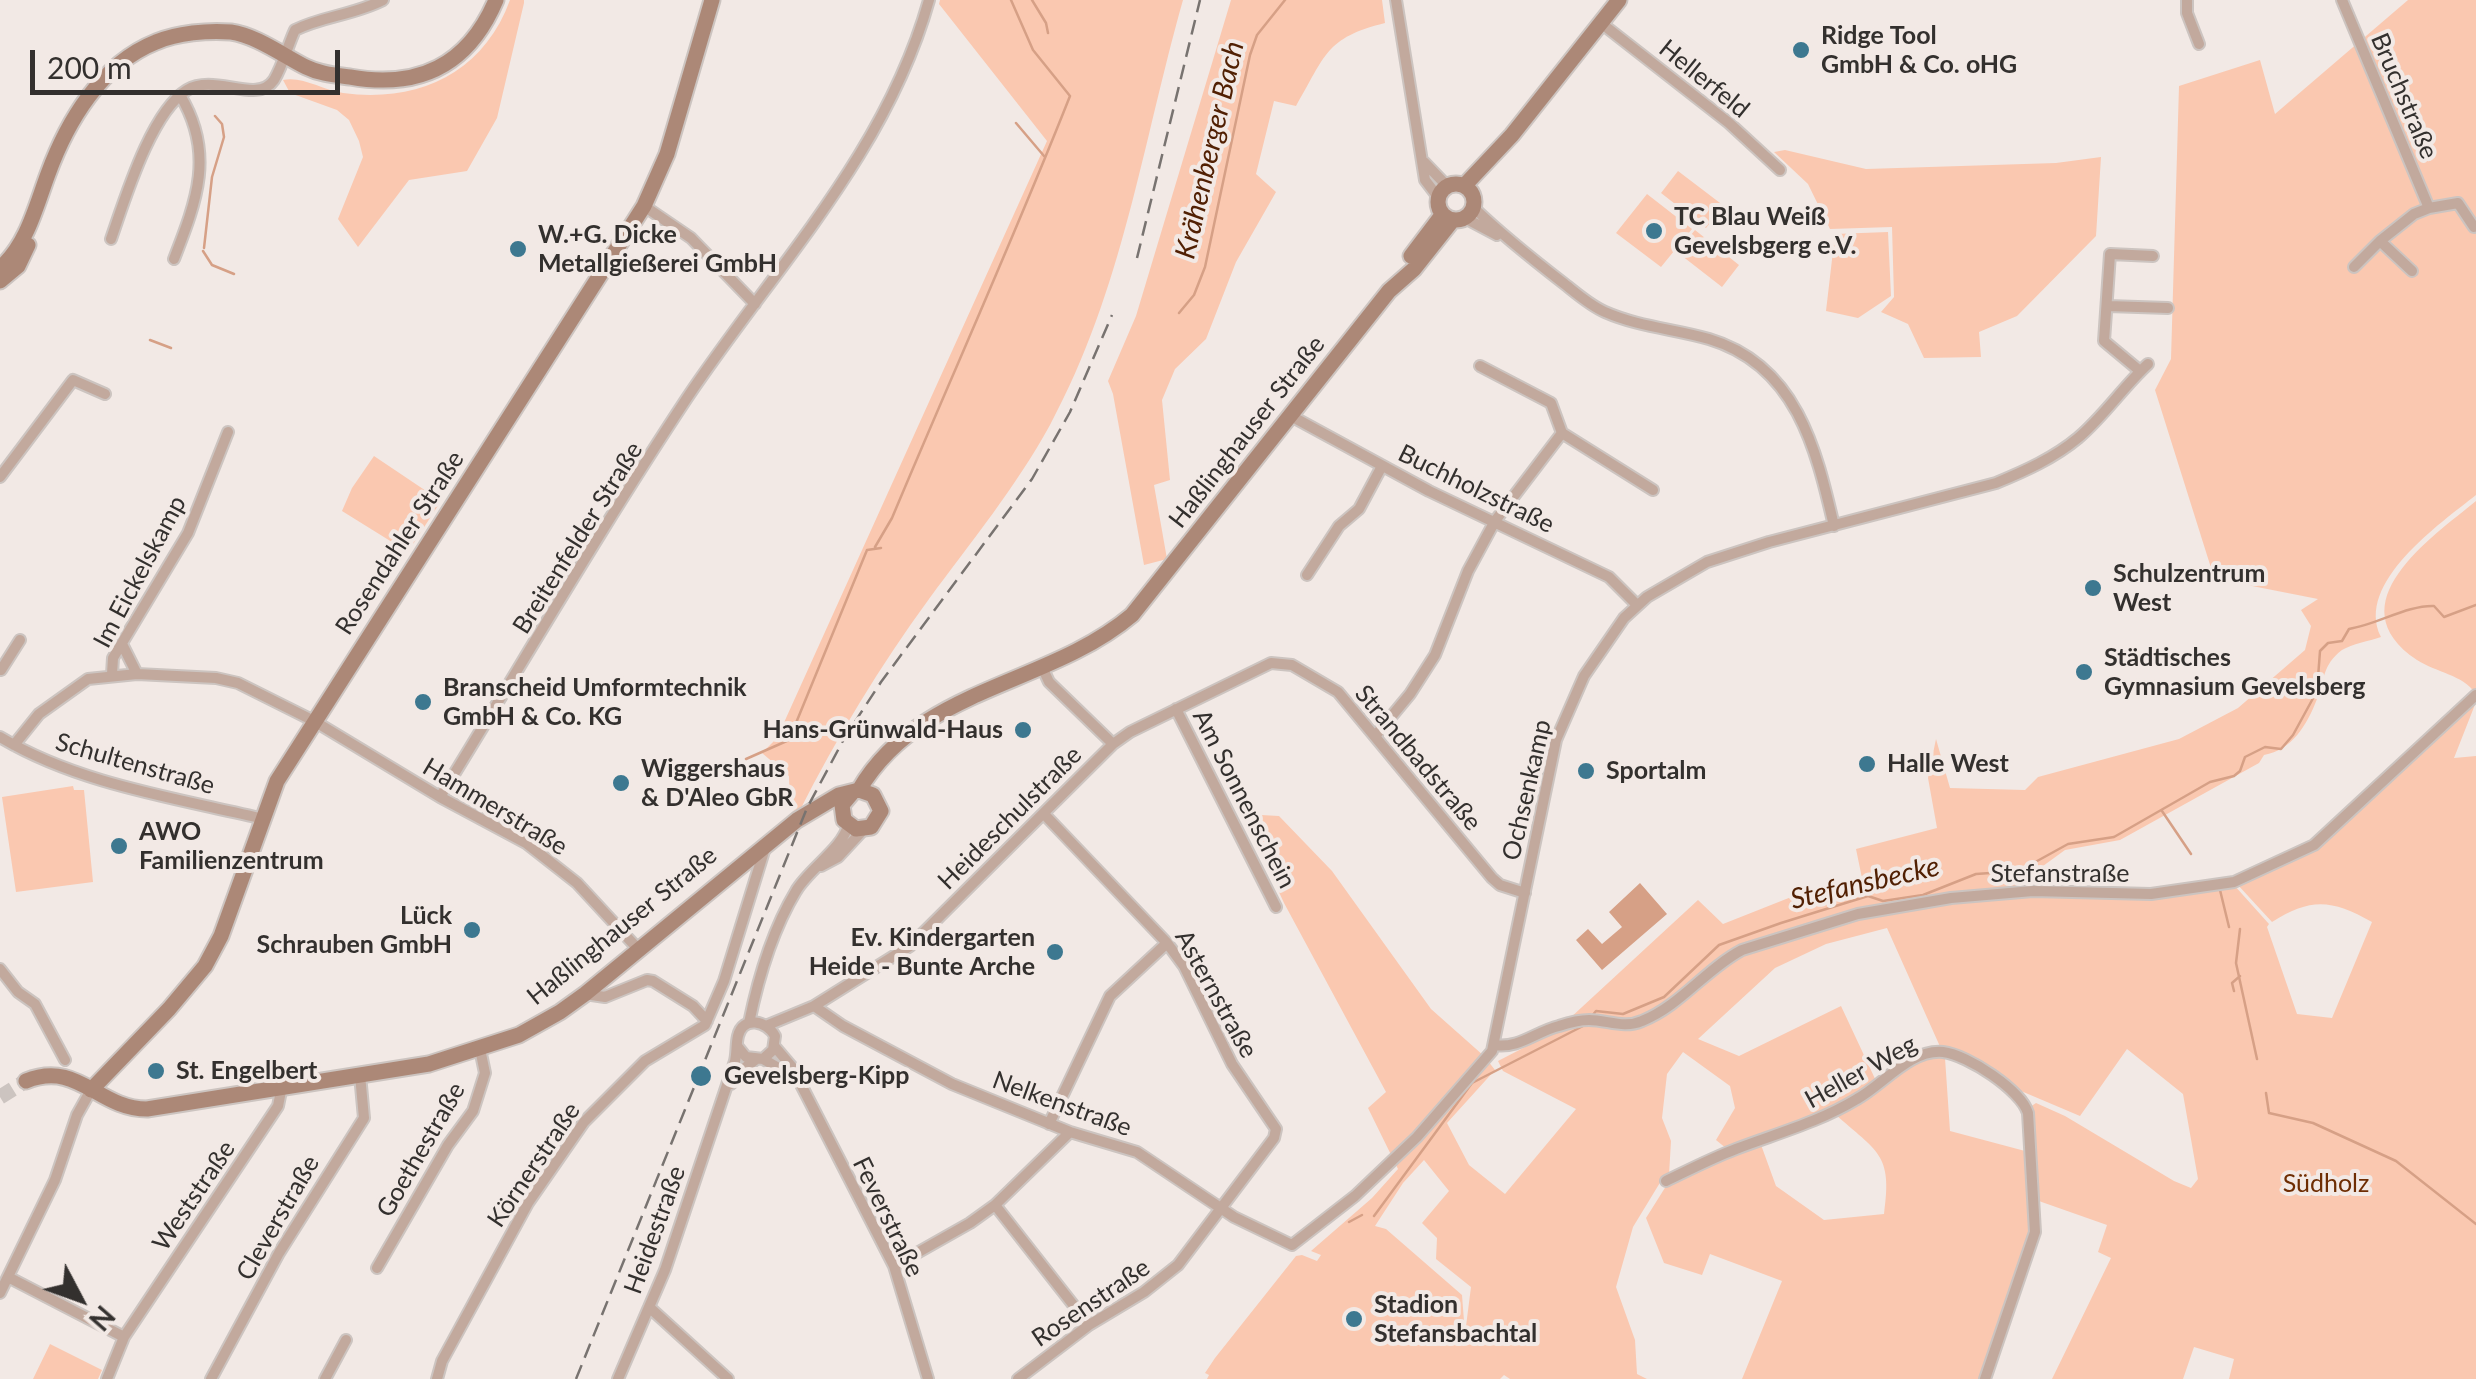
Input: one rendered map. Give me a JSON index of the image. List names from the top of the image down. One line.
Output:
{"streets":{"main road":["Haßlinghauser Straße","Rosendahler Straße"],"street":["Hellerfeld","Bruchstraße","Buchholzstraße","Breitenfelder Straße","Im Eickelskamp","Strandbadstraße","Schultenstraße","Ochsenkamp","Am Sonnenschein","Hammerstraße","Heideschulstraße","Stefanstraße","Asternstraße","Heller Weg","Nelkenstraße","Goethestraße","Körnerstraße","Weststraße","Feverstraße","Cleverstraße","Heidestraße","Rosenstraße"]},"crossings":[["Hellerfeld","Haßlinghauser Straße"],["Haßlinghauser Straße","Buchholzstraße"],["Haßlinghauser Straße","Rosendahler Straße"],["Haßlinghauser Straße","Hammerstraße"],["Haßlinghauser Straße","Goethestraße"],["Haßlinghauser Straße","Weststraße"],["Haßlinghauser Straße","Cleverstraße"],["Buchholzstraße","Ochsenkamp"],["Breitenfelder Straße","Hammerstraße"],["Rosendahler Straße","Im Eickelskamp"],["Rosendahler Straße","Schultenstraße"],["Rosendahler Straße","Hammerstraße"],["Im Eickelskamp","Schultenstraße"],["Im Eickelskamp","Hammerstraße"],["Strandbadstraße","Ochsenkamp"],["Strandbadstraße","Heideschulstraße"],["Ochsenkamp","Stefanstraße"],["Ochsenkamp","Nelkenstraße"],["Am Sonnenschein","Heideschulstraße"],["Heideschulstraße","Asternstraße"],["Heideschulstraße","Nelkenstraße"],["Heideschulstraße","Feverstraße"],["Heideschulstraße","Heidestraße"],["Asternstraße","Nelkenstraße"],["Asternstraße","Rosenstraße"],["Nelkenstraße","Rosenstraße"],["Feverstraße","Heidestraße"]],"water":["Krähenberger Bach","Stefansbecke"],"parks":["Südholz"],"places":["Ridge Tool GmbH & Co. oHG","TC Blau Weiß Gevelsbgerg e.V.","W.+G. Dicke Metallgießerei GmbH","Schulzentrum West","Städtisches Gymnasium Gevelsberg","Branscheid Umformtechnik GmbH & Co. KG","Hans-Grünwald-Haus","Halle West","Sportalm","Wiggershaus & D'Aleo GbR","AWO Familienzentrum","Lück Schrauben GmbH","Ev. Kindergarten Heide - Bunte Arche","St. Engelbert","Gevelsberg-Kipp","Stadion Stefansbachtal"],"scale_bar":"200 m","north":"bottom right"}
